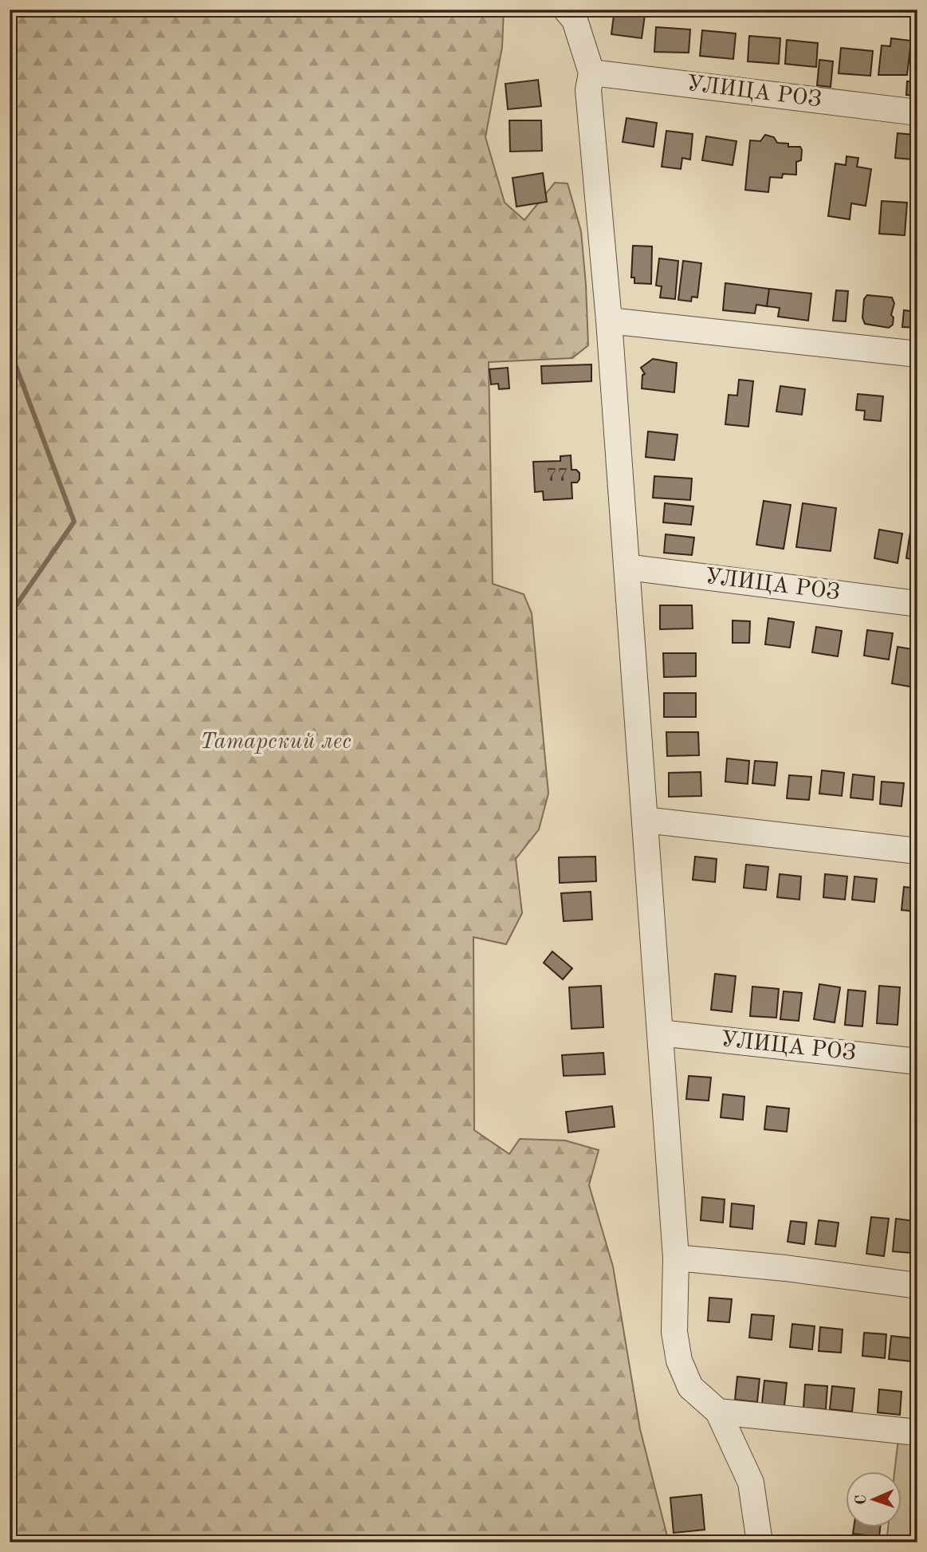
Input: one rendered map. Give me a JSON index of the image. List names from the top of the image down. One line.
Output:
{"streets":{"street":["УЛИЦА РОЗ"]},"parks":["Татарский лес"],"house_numbers":["77"],"north":"left"}
